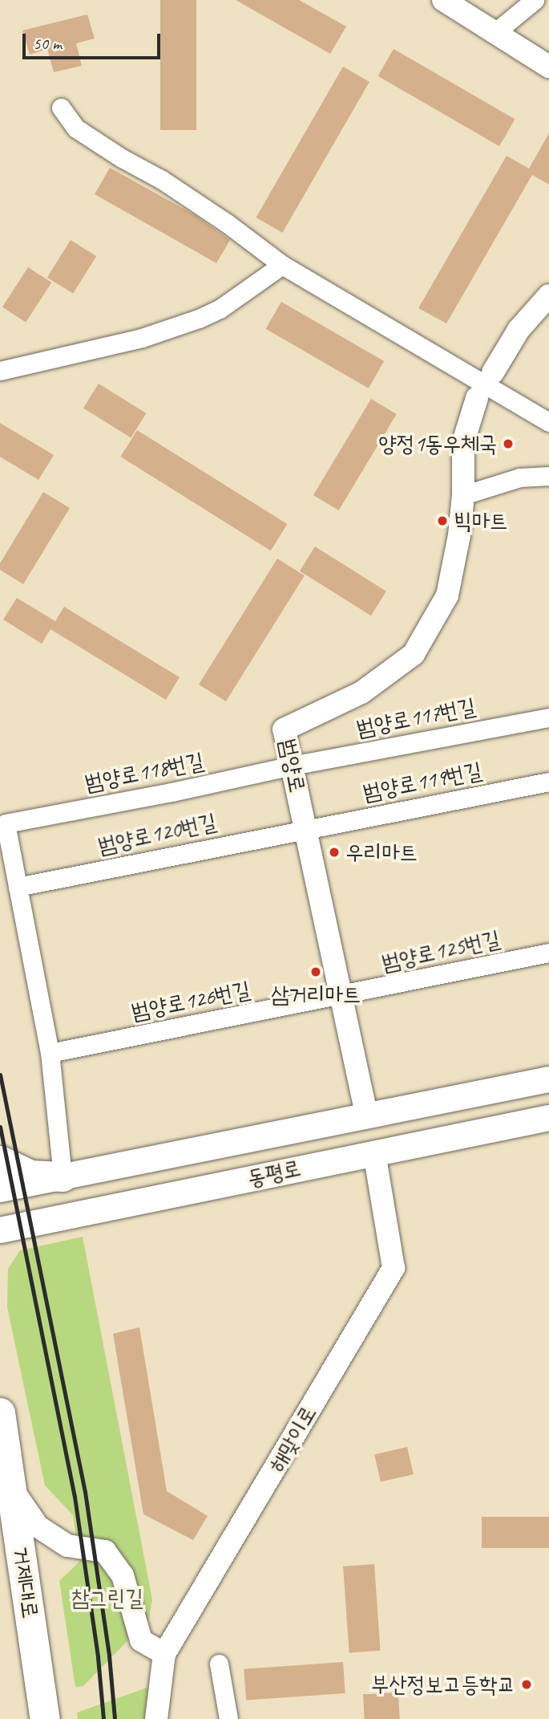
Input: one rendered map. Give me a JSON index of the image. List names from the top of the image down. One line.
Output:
{"streets":{"main road":["동평로","거제대로"],"street":["범양로117번길","범양로","범양로118번길","범양로119번길","범양로120번길","범양로125번길","범양로126번길","해맞이로"]},"crossings":[["범양로117번길","범양로"],["범양로117번길","범양로118번길"],["범양로","범양로118번길"],["범양로","범양로119번길"],["범양로","범양로120번길"],["범양로","범양로125번길"],["범양로","범양로126번길"],["범양로","동평로"],["범양로118번길","범양로120번길"],["범양로119번길","범양로120번길"],["범양로125번길","범양로126번길"],["동평로","해맞이로"]],"parks":["참그린길"],"places":["양정1동우체국","빅마트","우리마트","삼거리마트","부산정보고등학교"],"scale_bar":"50 m"}
